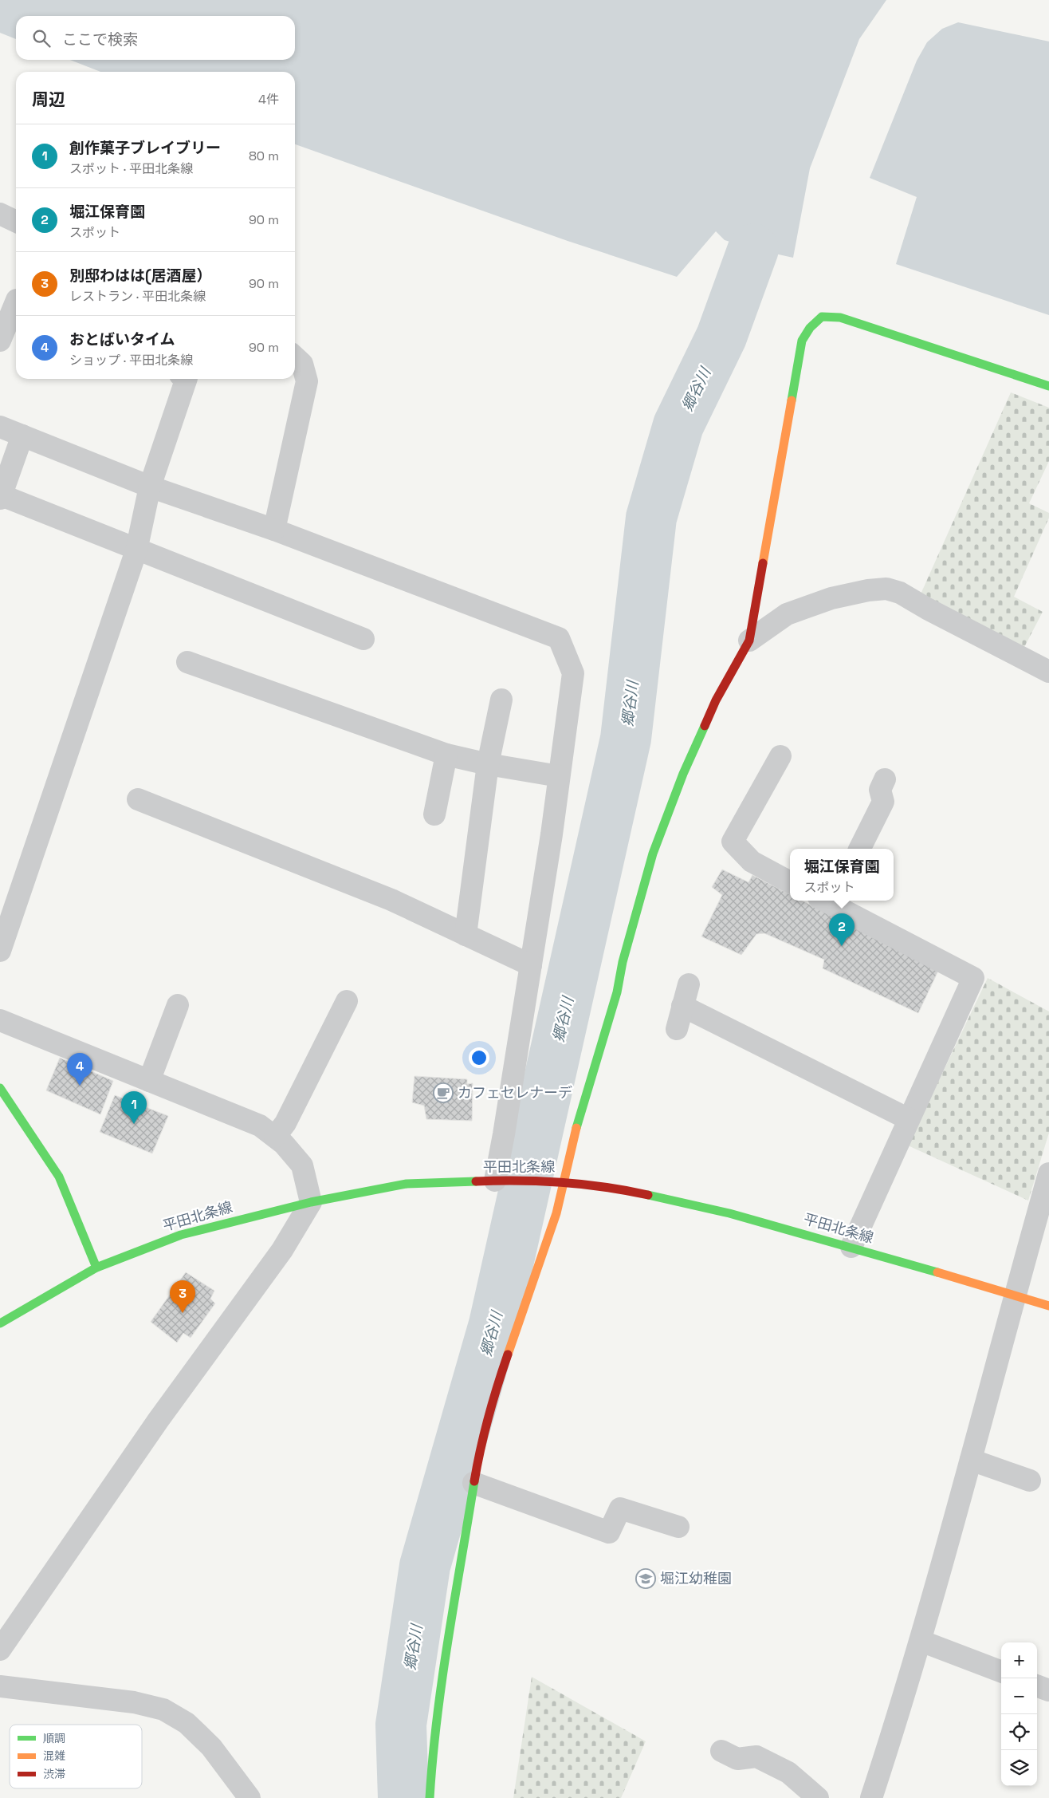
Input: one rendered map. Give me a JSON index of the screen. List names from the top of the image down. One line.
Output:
{"streets":{"street":["平田北条線"]},"water":["郷谷川"],"places":{"cafe":["カフェセレナーデ"],"school or university":["堀江幼稚園"]},"legend":["順調","混雑","渋滞"],"page":{"search":"ここで検索","heading":["周辺","4件"],"list":[{"mark":"1","name":"創作菓子ブレイブリー","note":"スポット · 平田北条線","value":"80 m"},{"mark":"2","name":"堀江保育園","note":"スポット","value":"90 m"},{"mark":"3","name":"別邸わはは(居酒屋）","note":"レストラン · 平田北条線","value":"90 m"},{"mark":"4","name":"おとばいタイム","note":"ショップ · 平田北条線","value":"90 m"}],"popup":["堀江保育園","スポット"],"pins":["2","4","1","3"],"map_buttons":["+","−"]}}
